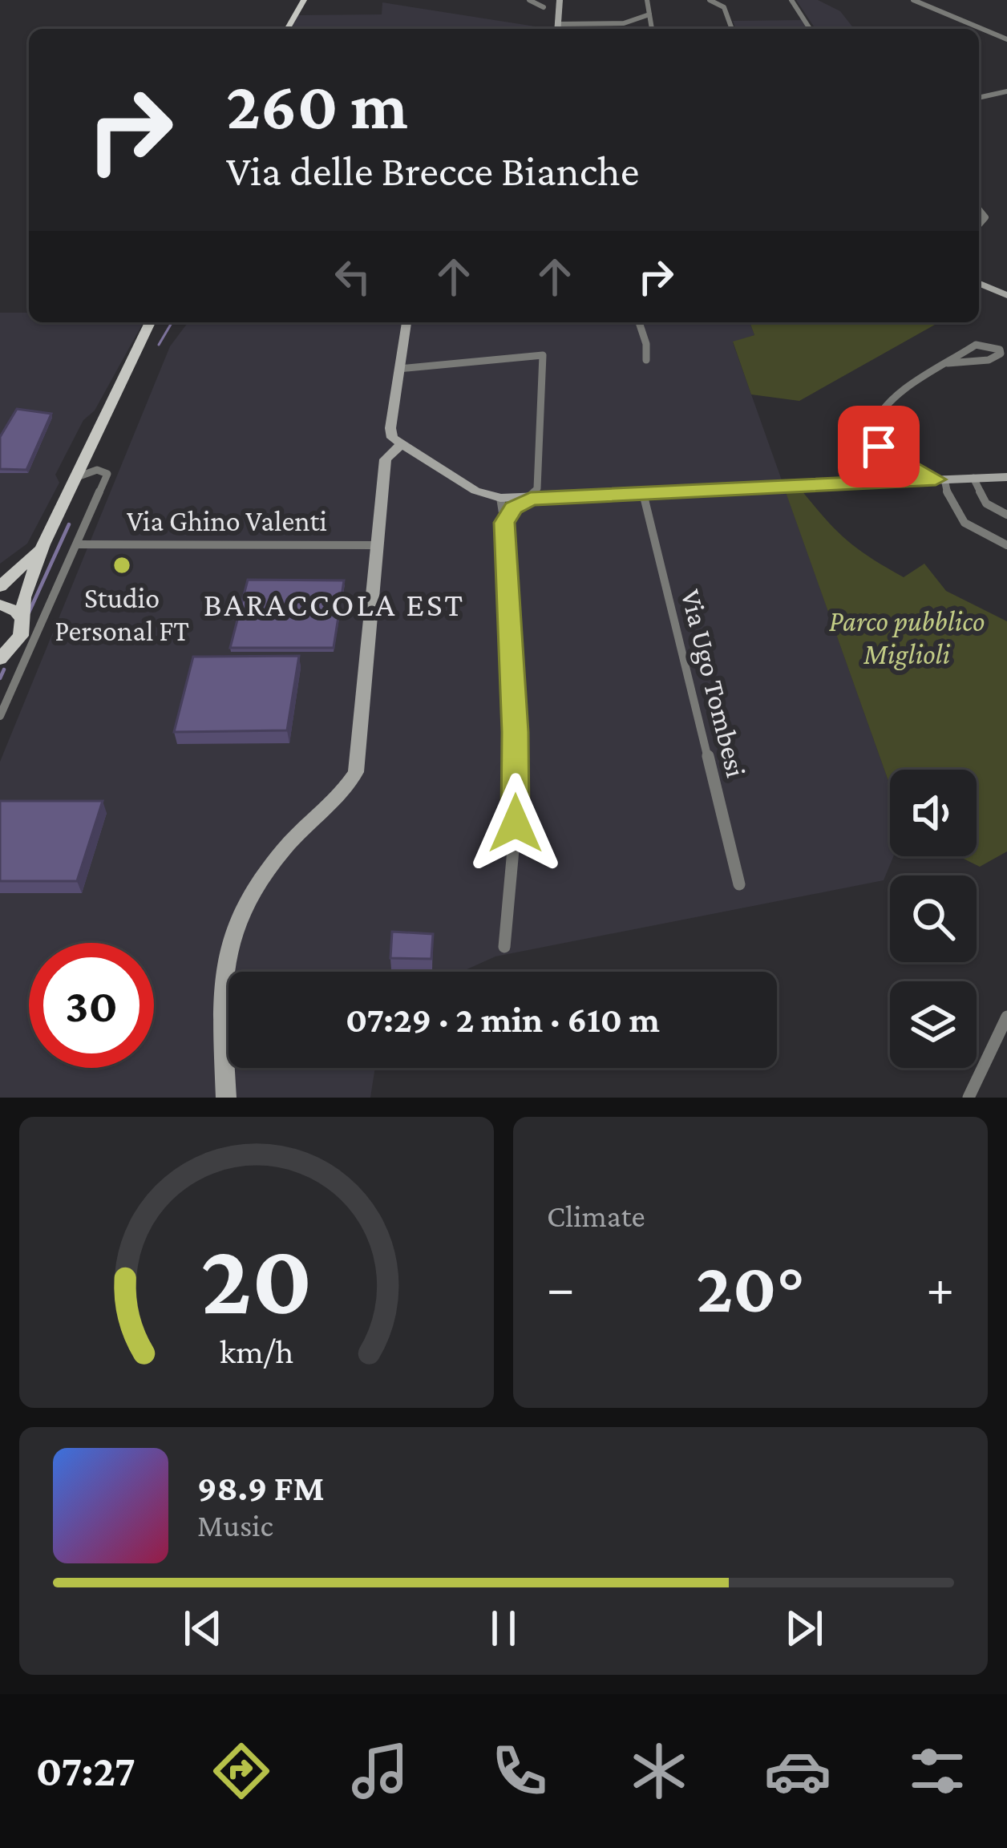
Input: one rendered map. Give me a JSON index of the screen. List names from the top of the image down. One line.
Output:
{"streets":{"street":["Via Ghino Valenti","Via Ugo Tombesi"]},"districts":["BARACCOLA EST"],"parks":["Parco pubblico Miglioli"],"places":["Studio Personal FT"],"page":{"turn":["260 m","Via delle Brecce Bianche"],"limit":"30","trip":"07:29 · 2 min · 610 m","tile":"Climate","heat":["−","20°","+"],"song":["98.9 FM","Music"],"tabs":"07:27","gauge":["20","km/h"]}}
